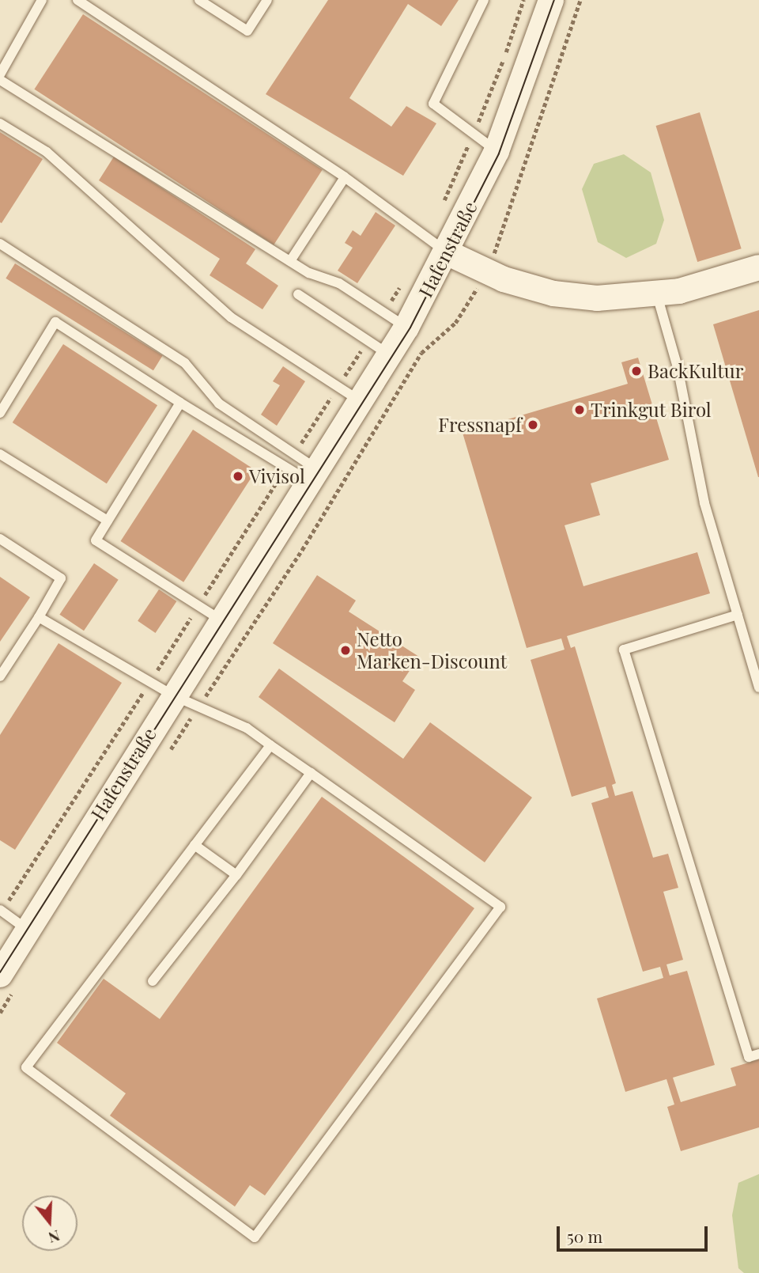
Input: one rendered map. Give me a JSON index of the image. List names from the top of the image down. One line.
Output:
{"streets":{"street":["Hafenstraße"]},"places":["BackKultur","Trinkgut Birol","Fressnapf","Vivisol","Netto Marken-Discount"],"scale_bar":"50 m","north":"bottom"}
